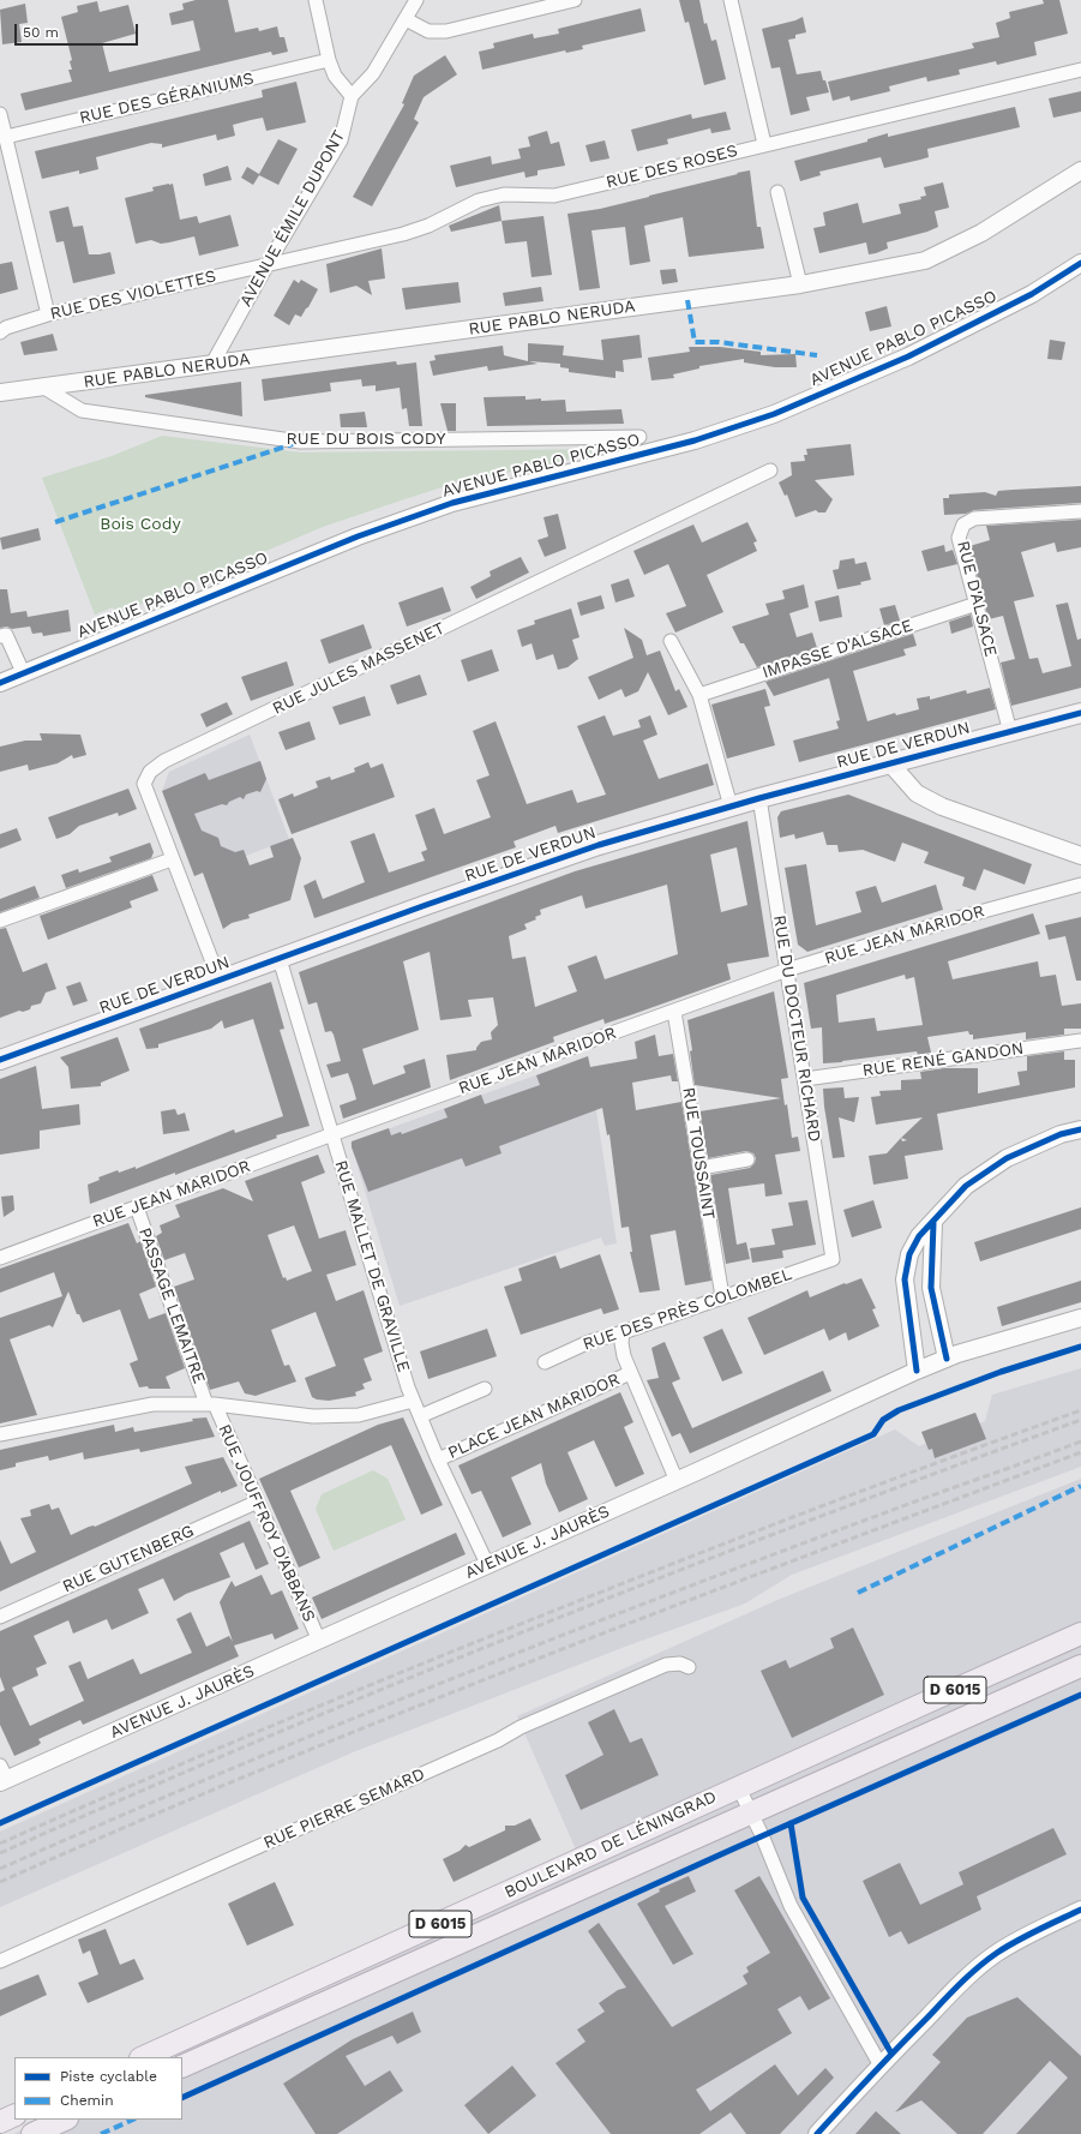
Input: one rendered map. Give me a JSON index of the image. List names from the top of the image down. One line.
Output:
{"streets":{"main road":["RUE DE VERDUN","D 6015","BOULEVARD DE LÉNINGRAD"],"street":["RUE DES GÉRANIUMS","RUE DES ROSES","AVENUE ÉMILE DUPONT","RUE DES VIOLETTES","RUE PABLO NERUDA","AVENUE PABLO PICASSO","RUE DU BOIS CODY","RUE D'ALSACE","IMPASSE D'ALSACE","RUE JULES MASSENET","RUE JEAN MARIDOR","RUE DU DOCTEUR RICHARD","RUE RENÉ GANDON","RUE TOUSSAINT","RUE MALLET DE GRAVILLE","PASSAGE LEMAITRE","RUE DES PRÈS COLOMBEL","PLACE JEAN MARIDOR","RUE JOUFFROY D'ABBANS","AVENUE J. JAURÈS","RUE GUTENBERG","RUE PIERRE SEMARD"]},"crossings":[["RUE DES ROSES","AVENUE ÉMILE DUPONT"],["RUE DES ROSES","RUE DES VIOLETTES"],["AVENUE ÉMILE DUPONT","RUE DES VIOLETTES"],["AVENUE ÉMILE DUPONT","RUE PABLO NERUDA"],["RUE PABLO NERUDA","RUE DU BOIS CODY"],["RUE D'ALSACE","IMPASSE D'ALSACE"],["RUE D'ALSACE","RUE DE VERDUN"],["RUE JULES MASSENET","RUE DE VERDUN"],["RUE DE VERDUN","RUE DU DOCTEUR RICHARD"],["RUE DE VERDUN","RUE MALLET DE GRAVILLE"],["RUE JEAN MARIDOR","RUE DU DOCTEUR RICHARD"],["RUE JEAN MARIDOR","RUE TOUSSAINT"],["RUE JEAN MARIDOR","RUE MALLET DE GRAVILLE"],["RUE JEAN MARIDOR","PASSAGE LEMAITRE"],["RUE DU DOCTEUR RICHARD","RUE RENÉ GANDON"],["RUE DU DOCTEUR RICHARD","RUE DES PRÈS COLOMBEL"],["RUE TOUSSAINT","RUE DES PRÈS COLOMBEL"],["RUE MALLET DE GRAVILLE","PLACE JEAN MARIDOR"],["RUE MALLET DE GRAVILLE","AVENUE J. JAURÈS"],["PASSAGE LEMAITRE","RUE JOUFFROY D'ABBANS"],["RUE JOUFFROY D'ABBANS","AVENUE J. JAURÈS"],["RUE JOUFFROY D'ABBANS","RUE GUTENBERG"]],"parks":["Bois Cody"],"legend":["Piste cyclable","Chemin"],"scale_bar":"50 m"}
